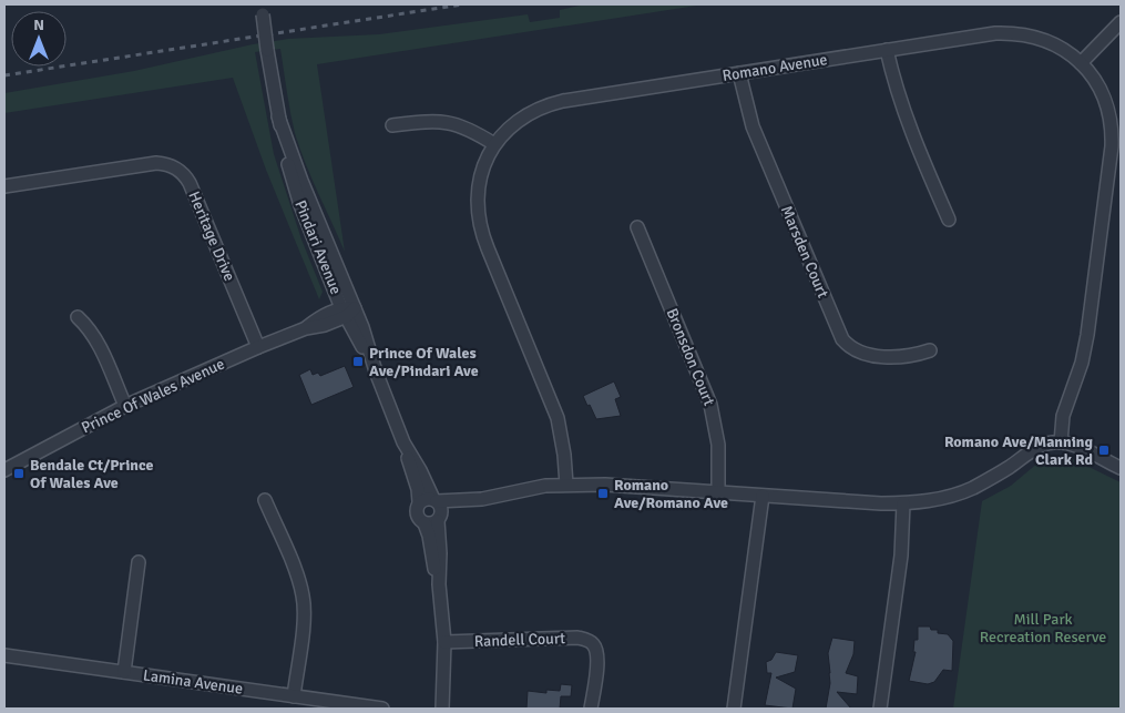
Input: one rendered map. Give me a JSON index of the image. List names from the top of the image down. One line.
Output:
{"streets":{"street":["Romano Avenue","Heritage Drive","Pindari Avenue","Marsden Court","Bronsdon Court","Prince Of Wales Avenue","Randell Court","Lamina Avenue"]},"crossings":[["Romano Avenue","Marsden Court"],["Heritage Drive","Prince Of Wales Avenue"],["Pindari Avenue","Prince Of Wales Avenue"]],"parks":["Mill Park Recreation Reserve"],"places":{"transit":["Prince Of Wales Ave/Pindari Ave","Romano Ave/Manning Clark Rd","Bendale Ct/Prince Of Wales Ave","Romano Ave/Romano Ave"]},"north":"top"}
